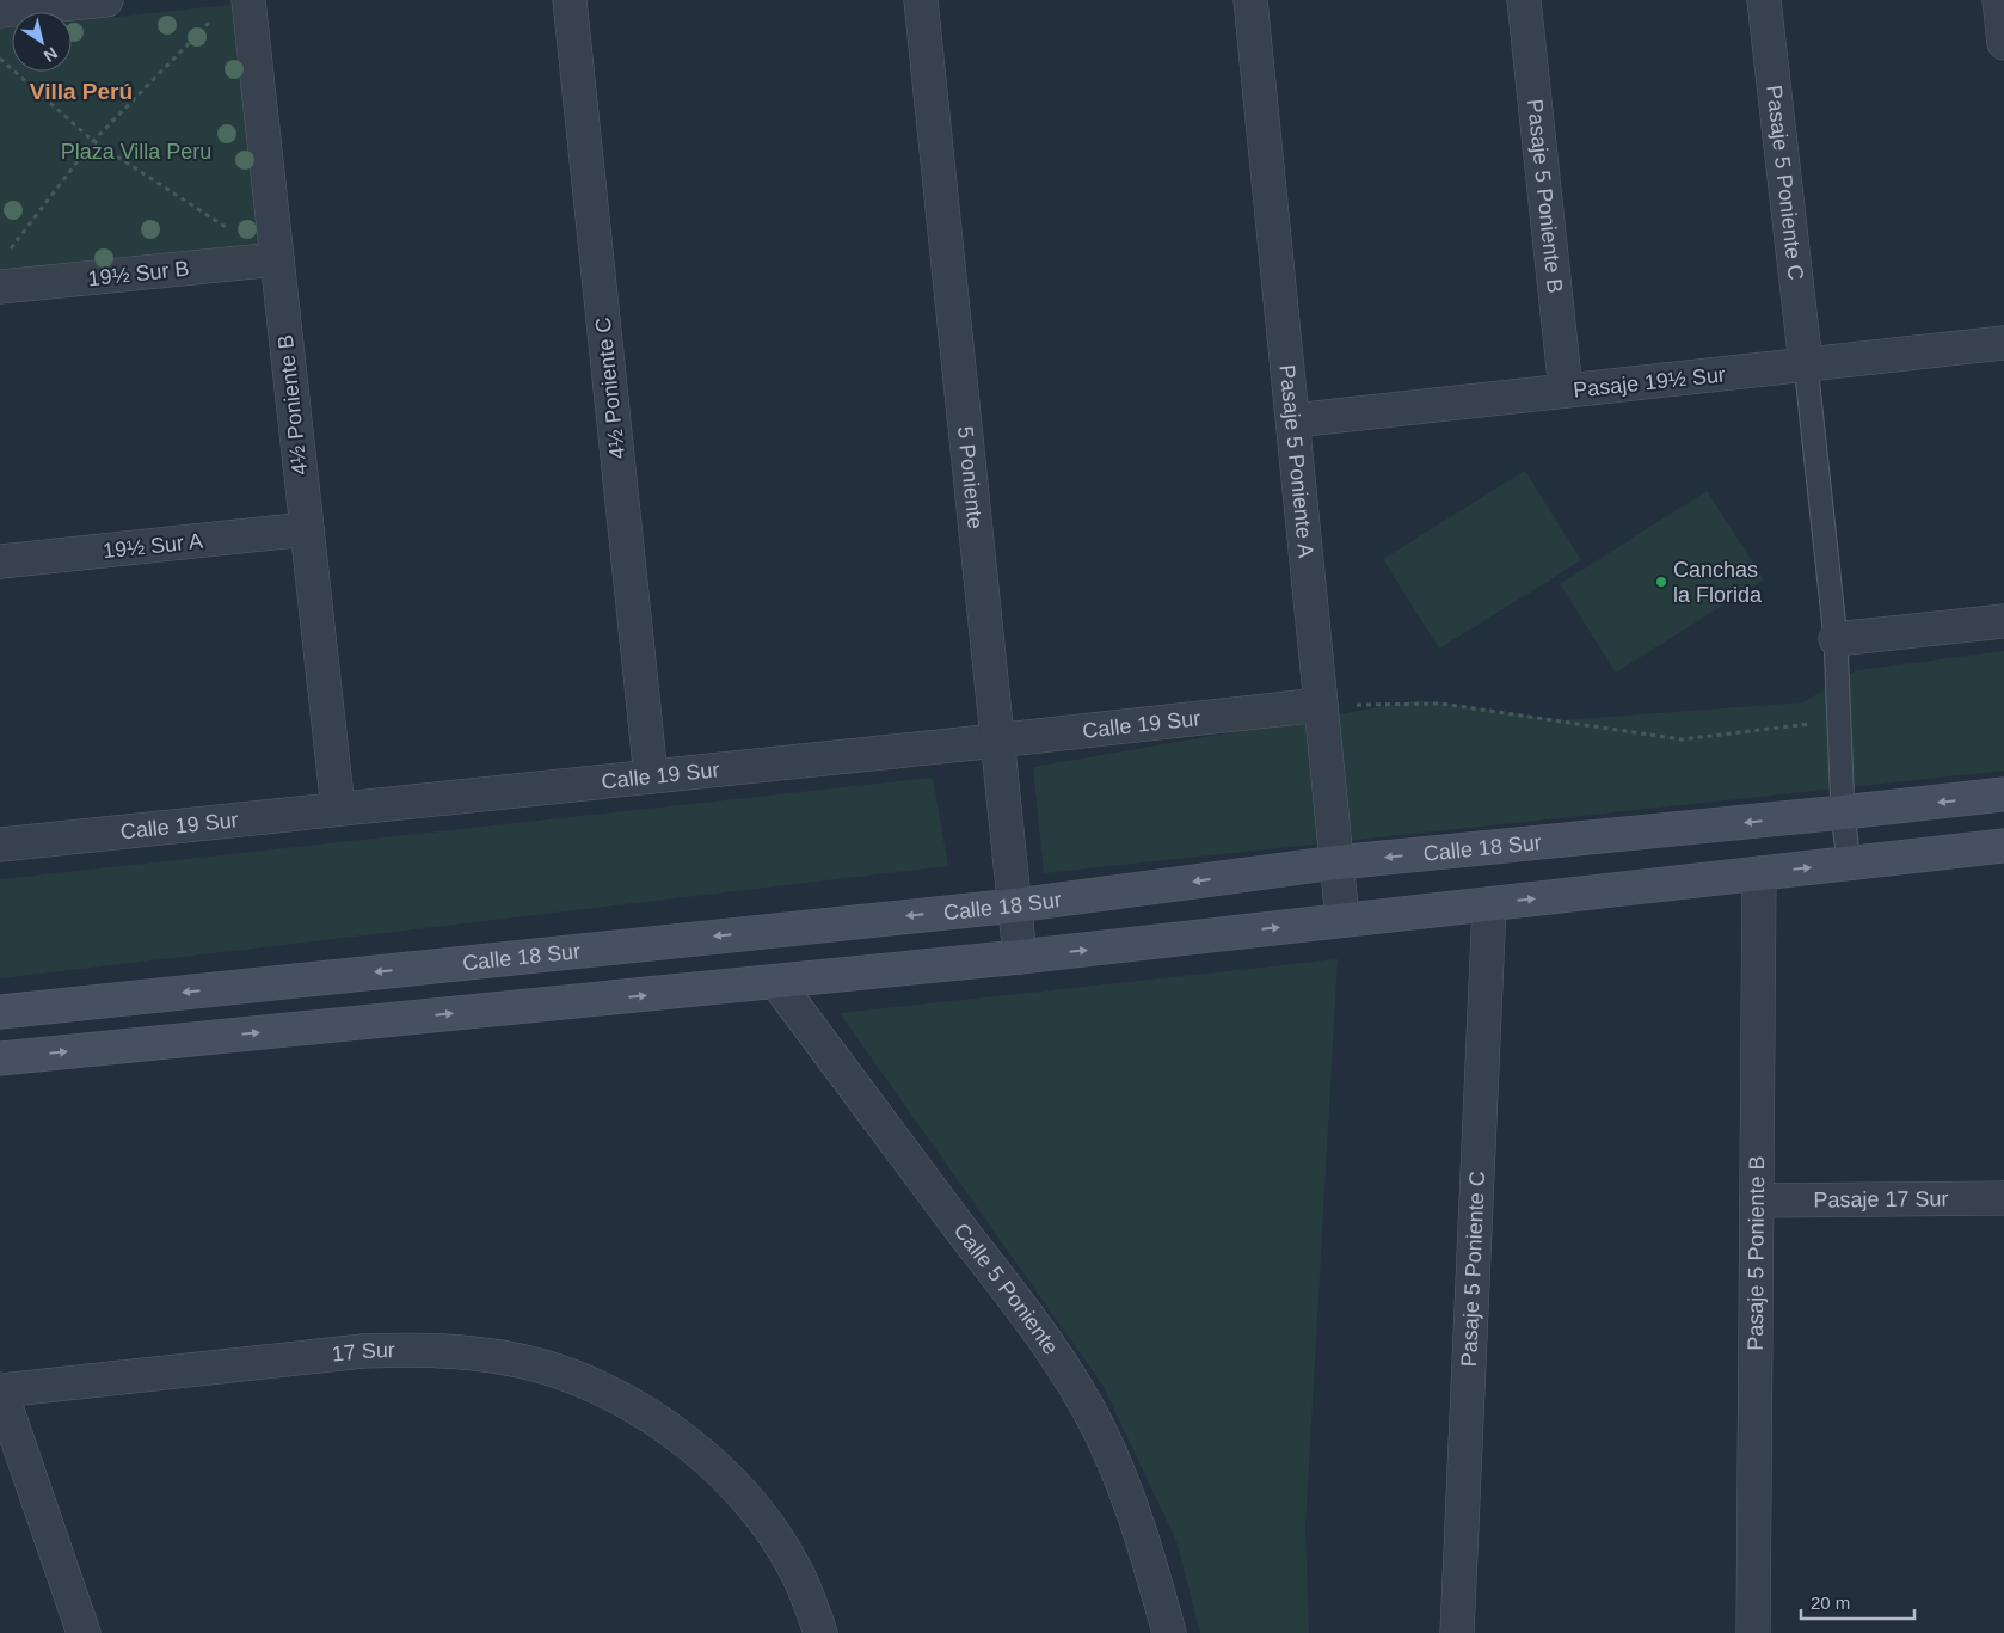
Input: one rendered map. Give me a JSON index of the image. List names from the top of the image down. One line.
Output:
{"streets":{"main road":["Calle 18 Sur"],"street":["Pasaje 5 Poniente C","Pasaje 5 Poniente B","19½ Sur B","Pasaje 19½ Sur","4½ Poniente C","4½ Poniente B","Pasaje 5 Poniente A","5 Poniente","19½ Sur A","Calle 19 Sur","Pasaje 17 Sur","Calle 5 Poniente","17 Sur"]},"crossings":[["Pasaje 5 Poniente C","Pasaje 19½ Sur"],["Pasaje 5 Poniente B","Pasaje 19½ Sur"],["Pasaje 5 Poniente B","Pasaje 17 Sur"],["19½ Sur B","4½ Poniente B"],["Pasaje 19½ Sur","Pasaje 5 Poniente A"],["4½ Poniente C","Calle 19 Sur"],["4½ Poniente B","19½ Sur A"],["4½ Poniente B","Calle 19 Sur"],["Pasaje 5 Poniente A","Calle 19 Sur"],["Pasaje 5 Poniente A","Calle 18 Sur"],["5 Poniente","Calle 19 Sur"],["5 Poniente","Calle 18 Sur"]],"districts":["Villa Perú"],"parks":["Plaza Villa Peru"],"places":["Canchas la Florida"],"scale_bar":"20 m","north":"bottom right"}
